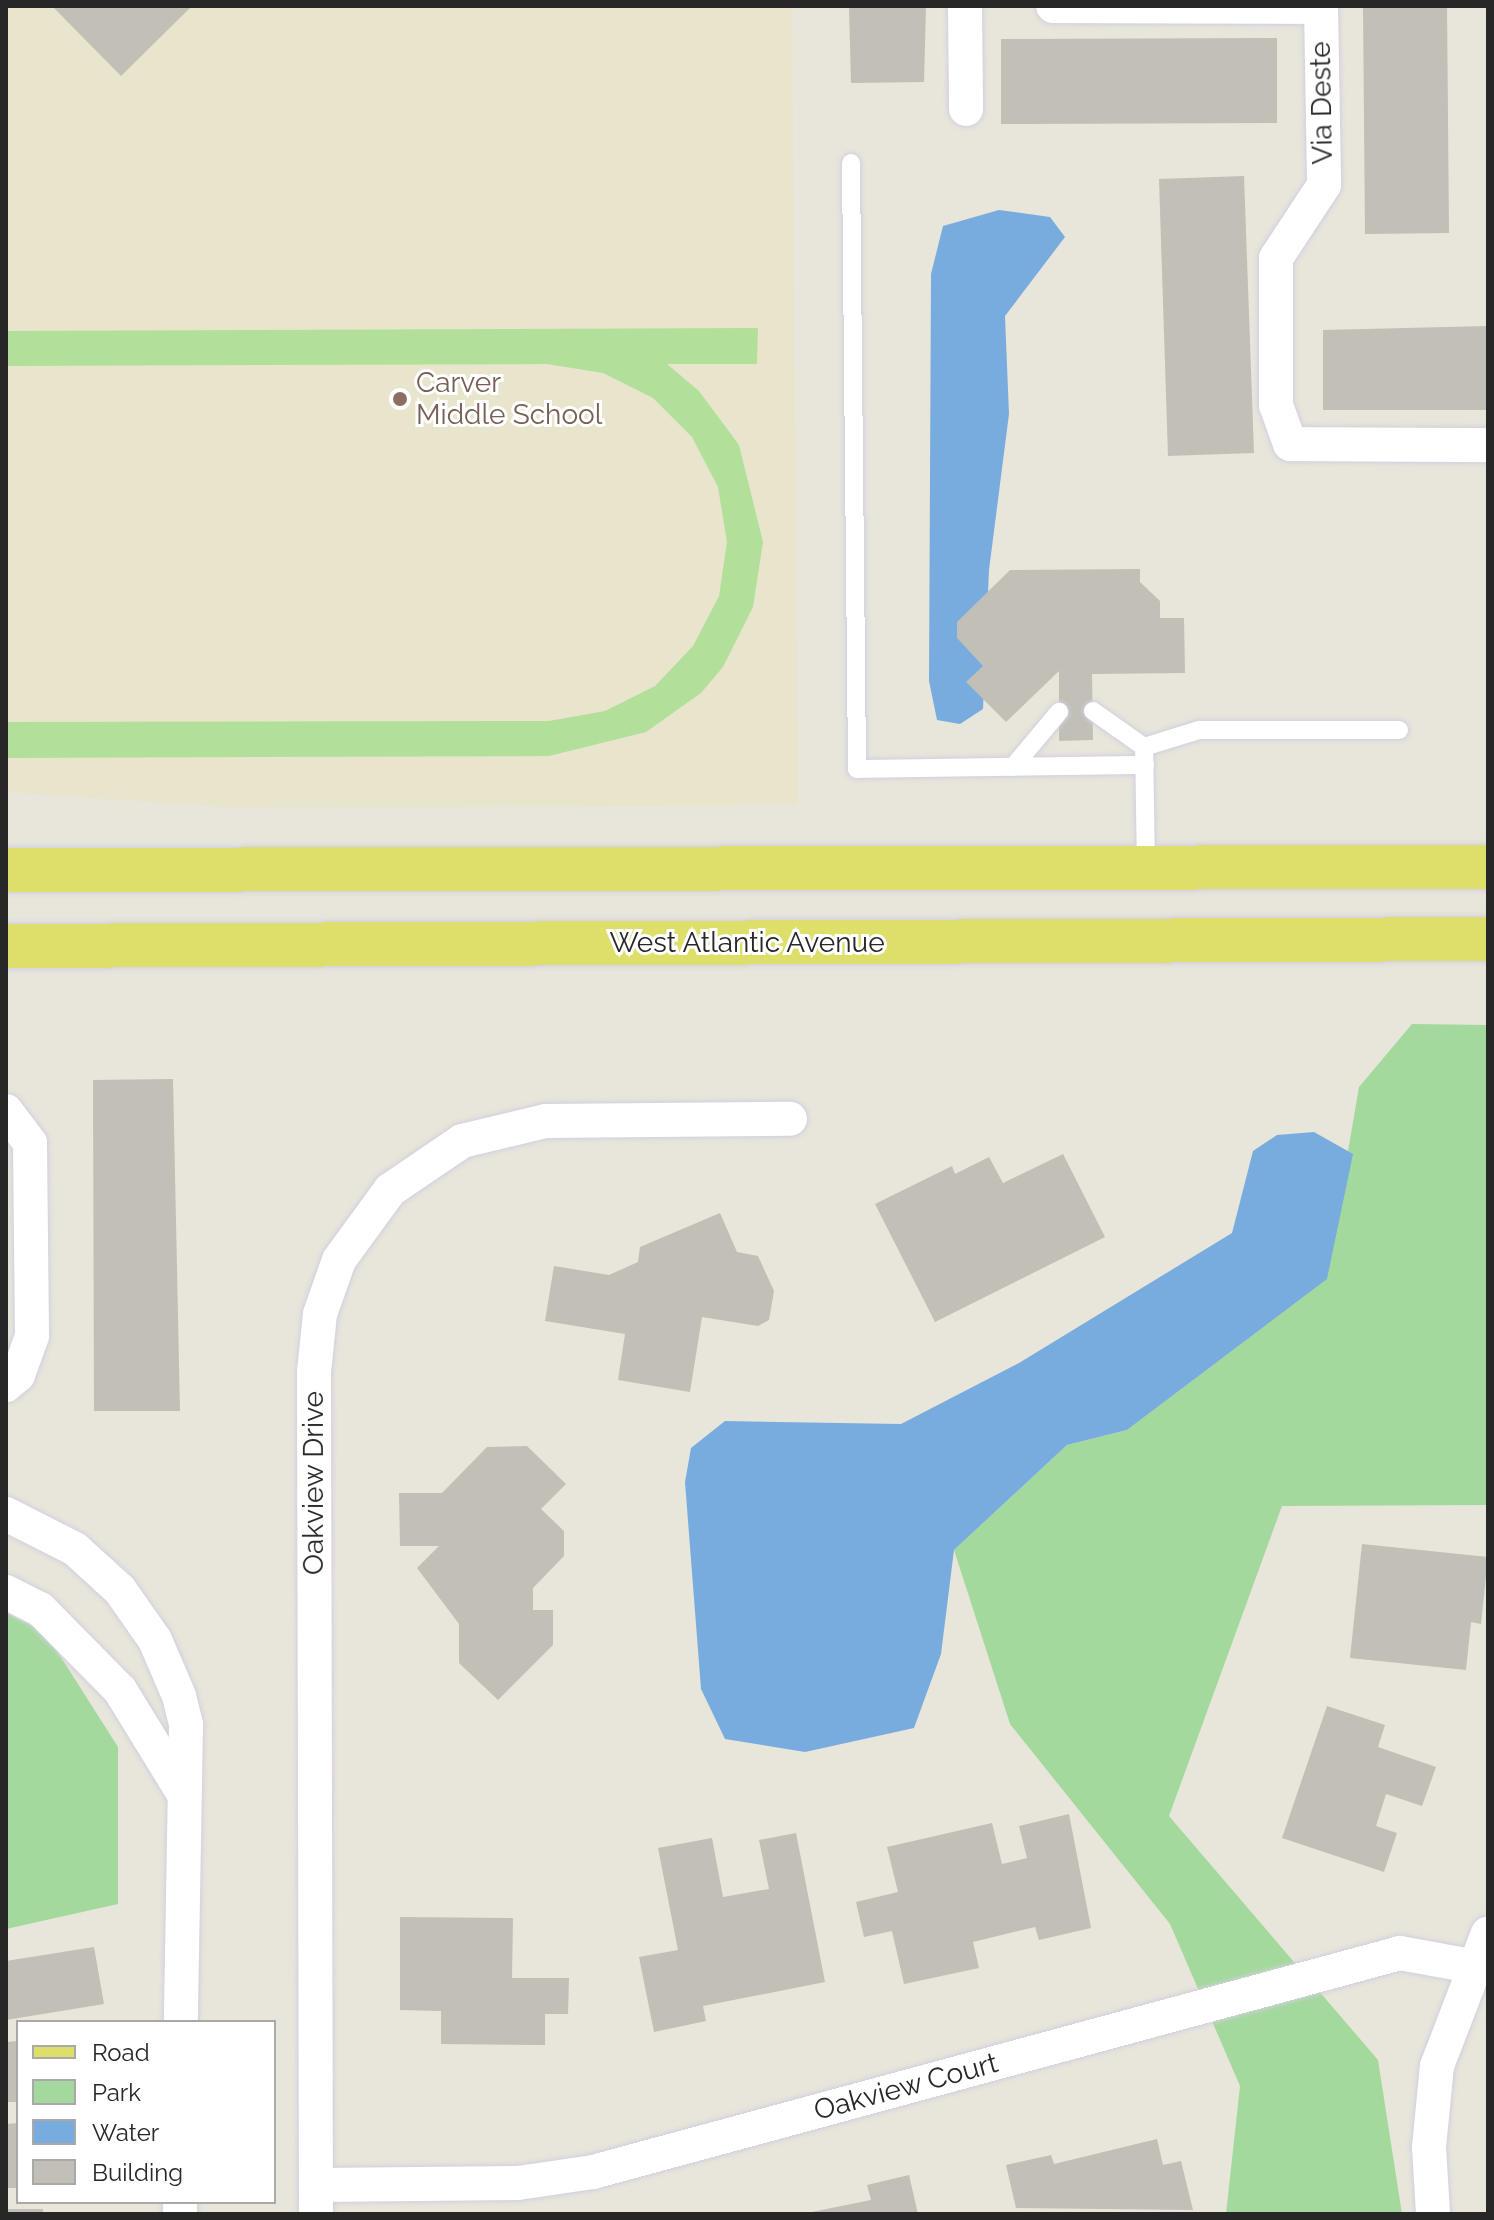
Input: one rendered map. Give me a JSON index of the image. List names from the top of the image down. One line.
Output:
{"streets":{"main road":["West Atlantic Avenue"],"street":["Via Deste","Oakview Drive","Oakview Court"]},"crossings":[["Oakview Drive","Oakview Court"]],"places":["Carver Middle School"],"legend":["Road","Park","Water","Building"]}
